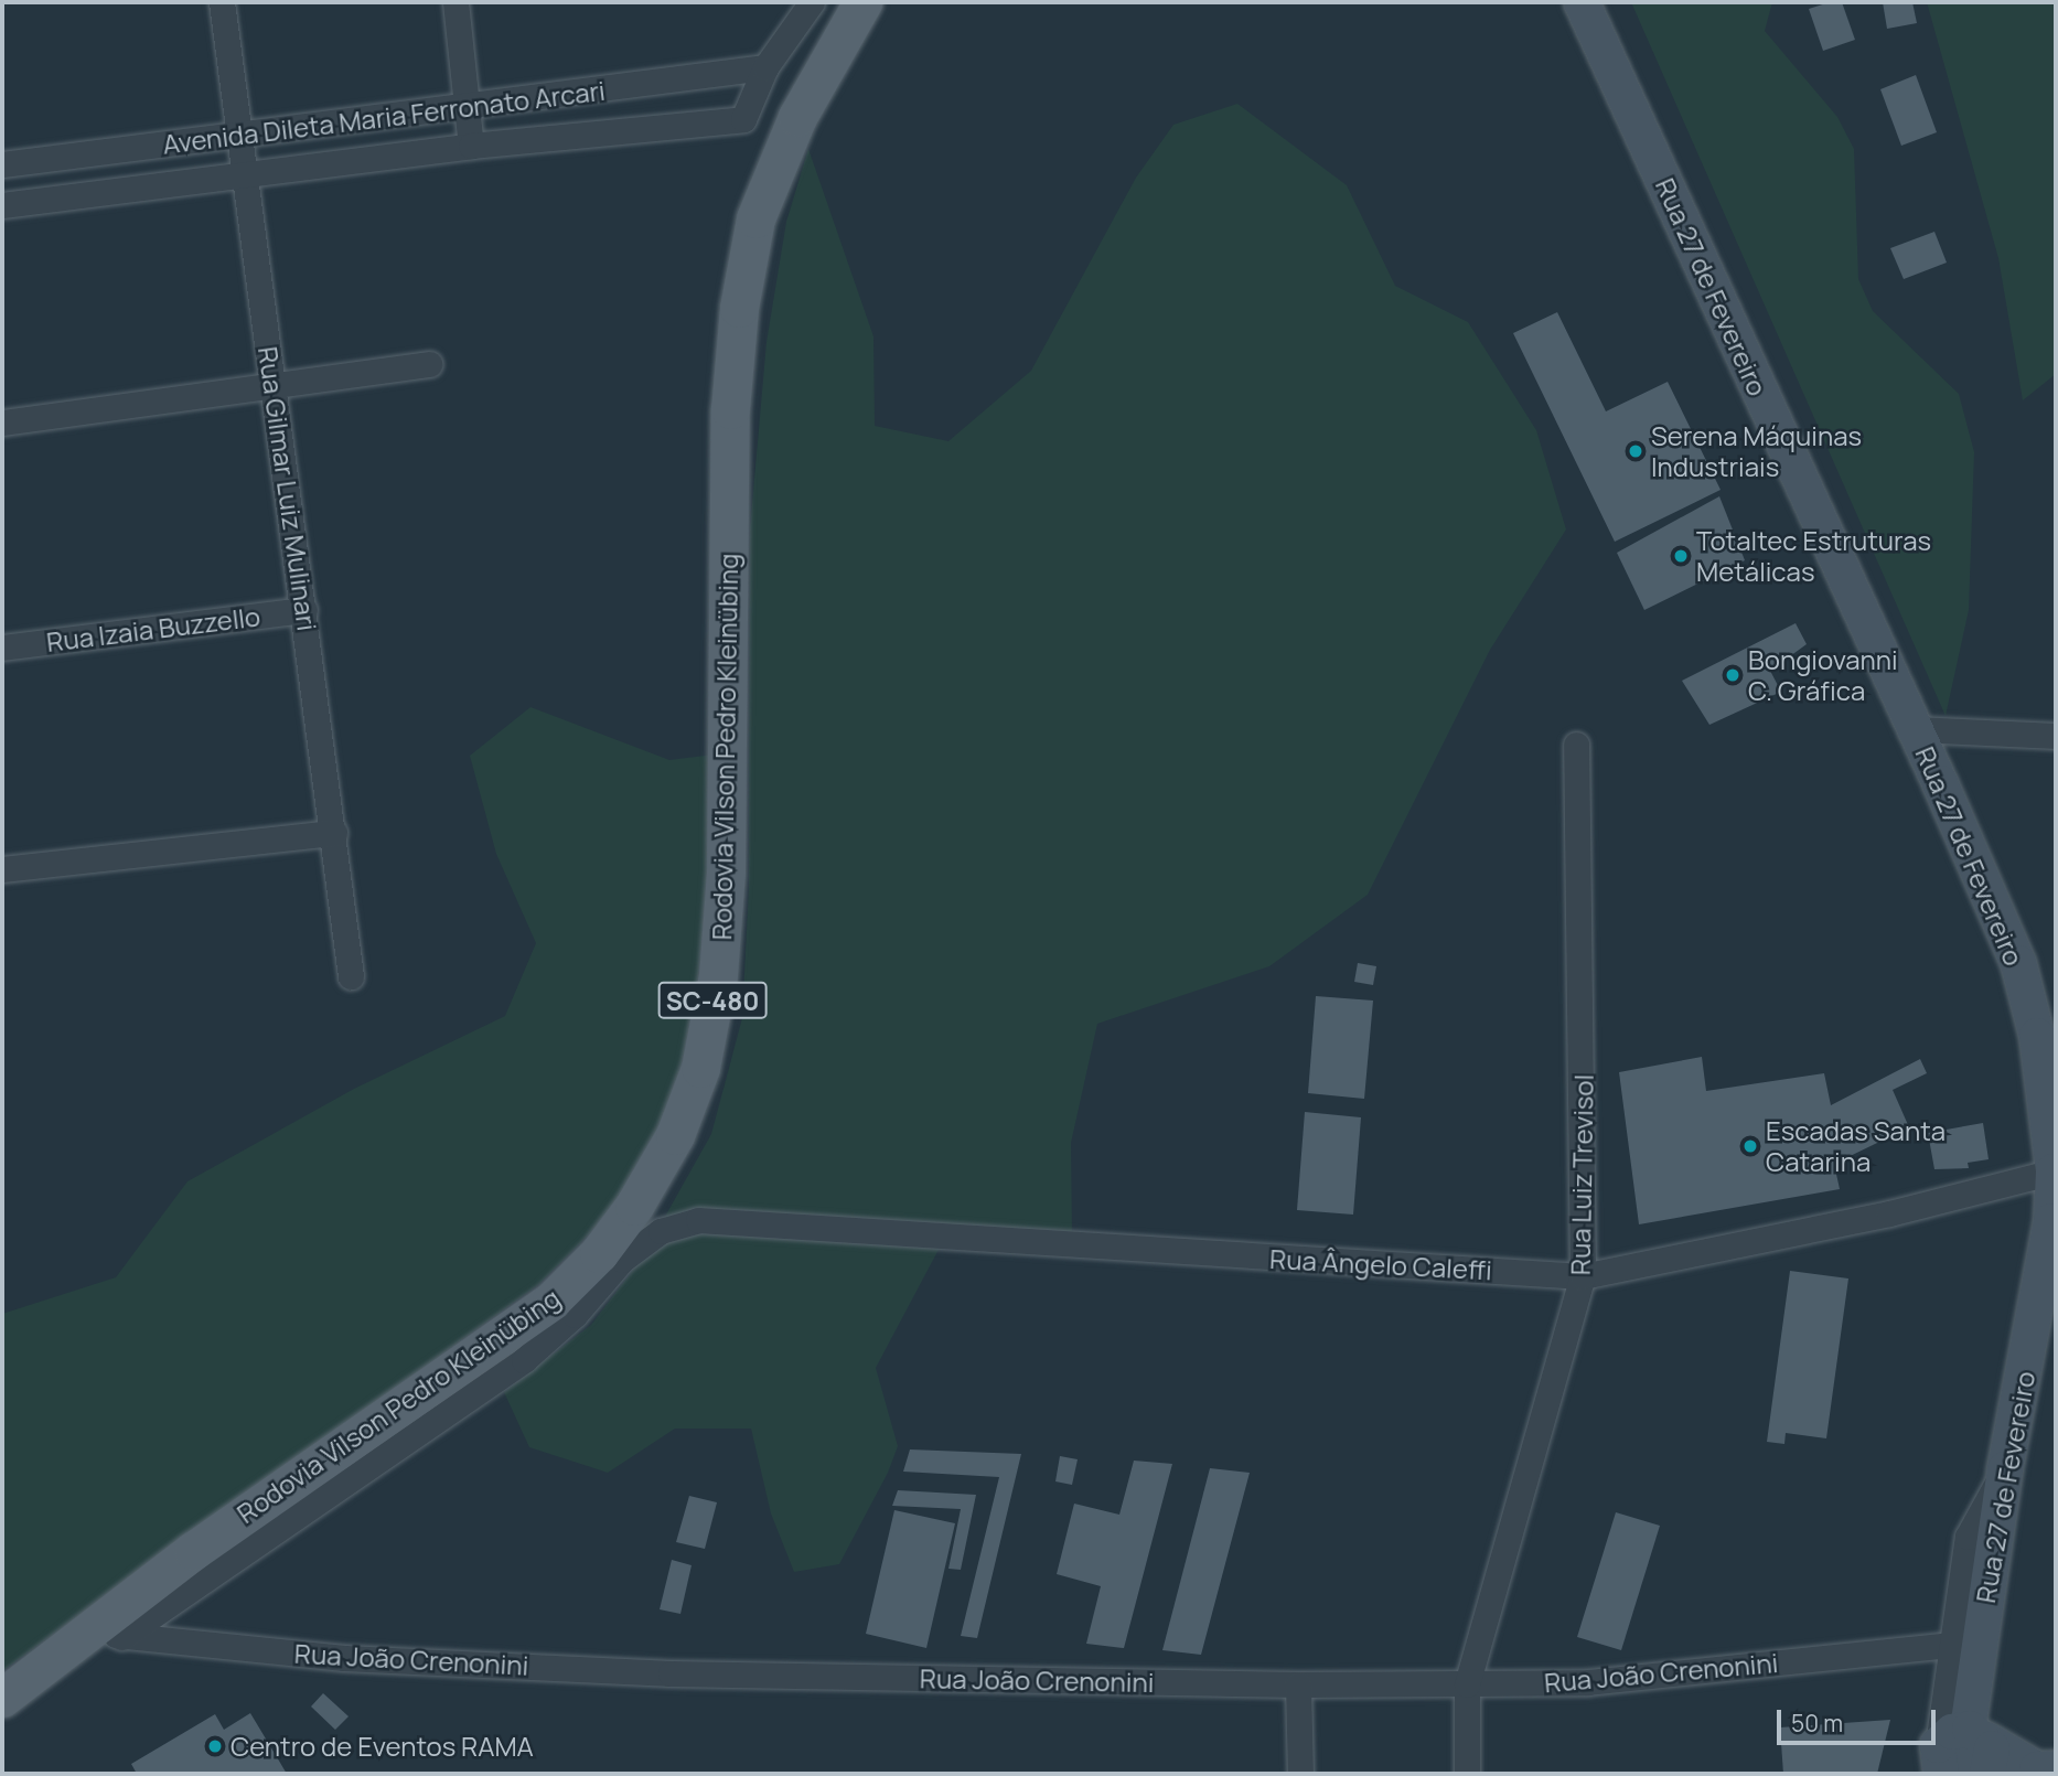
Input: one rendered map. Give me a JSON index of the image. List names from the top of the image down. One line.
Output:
{"streets":{"main road":["Rua 27 de Fevereiro","Rodovia Vilson Pedro Kleinübing","SC-480"],"street":["Avenida Dileta Maria Ferronato Arcari","Rua Gilmar Luiz Mulinari","Rua Izaia Buzzello","Rua Luiz Trevisol","Rua Ângelo Caleffi","Rua João Crenonini"]},"crossings":[["Avenida Dileta Maria Ferronato Arcari","Rua Gilmar Luiz Mulinari"],["Rua 27 de Fevereiro","Rua Ângelo Caleffi"],["Rua Gilmar Luiz Mulinari","Rua Izaia Buzzello"],["Rodovia Vilson Pedro Kleinübing","Rua Ângelo Caleffi"],["Rodovia Vilson Pedro Kleinübing","Rua João Crenonini"],["Rua Luiz Trevisol","Rua Ângelo Caleffi"],["Rua Luiz Trevisol","Rua João Crenonini"],["Rua Ângelo Caleffi","Rua João Crenonini"]],"places":["Serena Máquinas Industriais","Totaltec Estruturas Metálicas","Bongiovanni C. Gráfica","Escadas Santa Catarina","Centro de Eventos RAMA"],"scale_bar":"50 m"}
